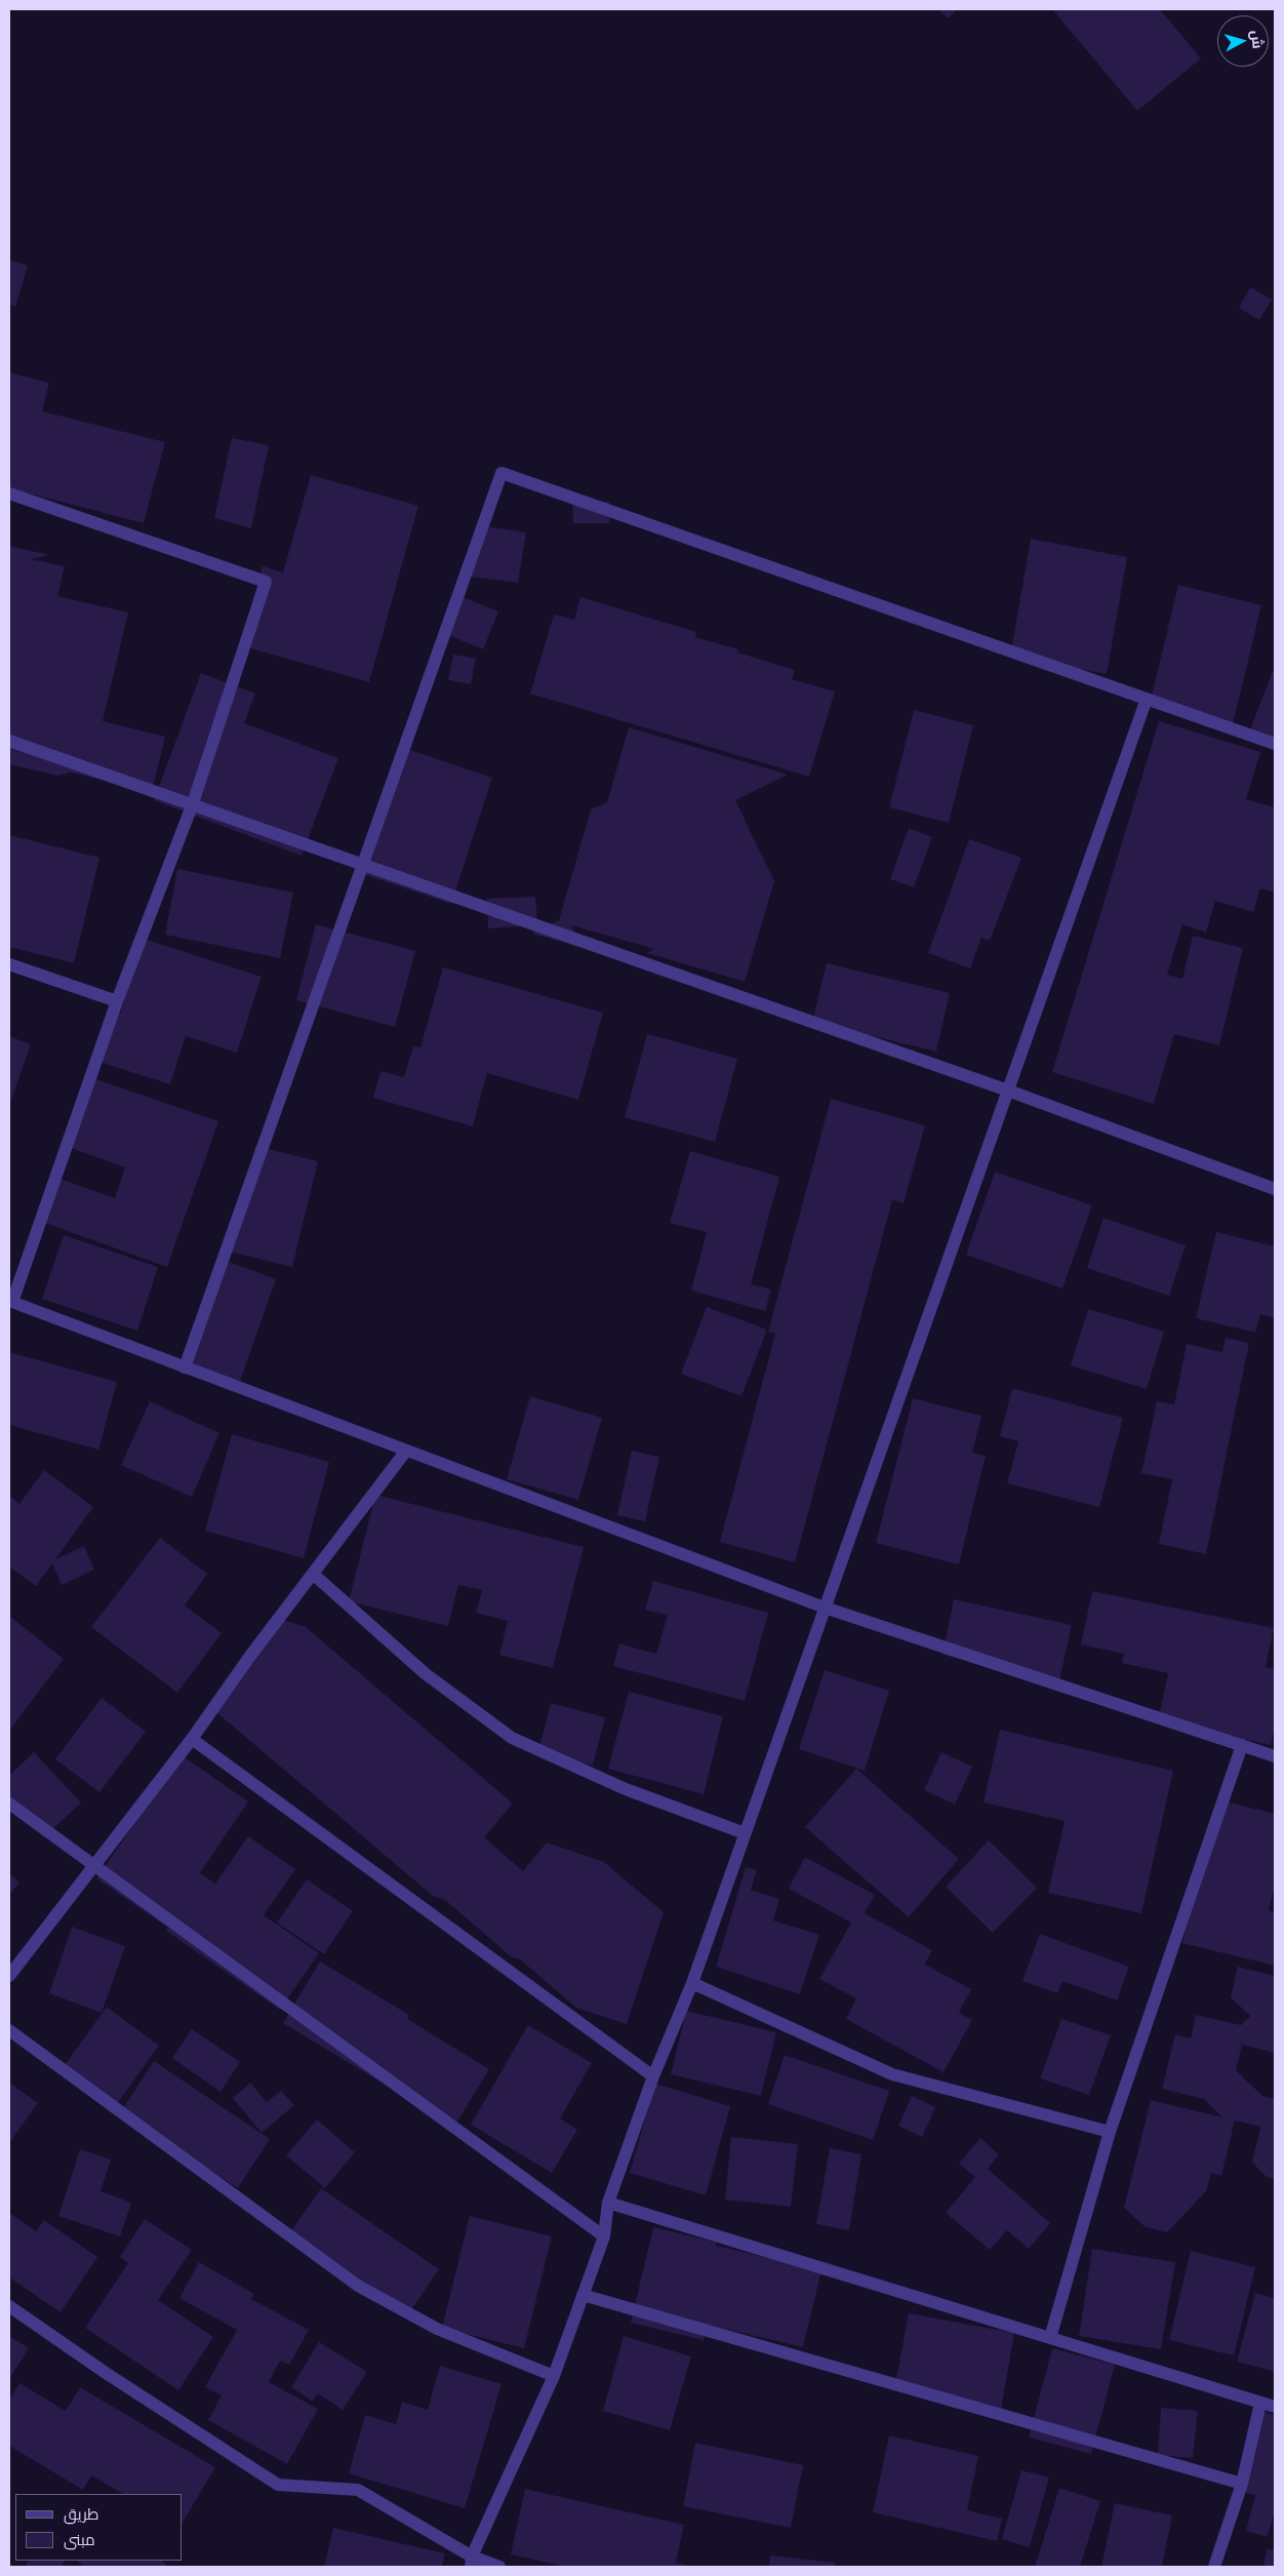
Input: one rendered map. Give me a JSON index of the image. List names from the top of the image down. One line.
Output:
{"legend":["طريق","مبنى"],"north":"right"}
